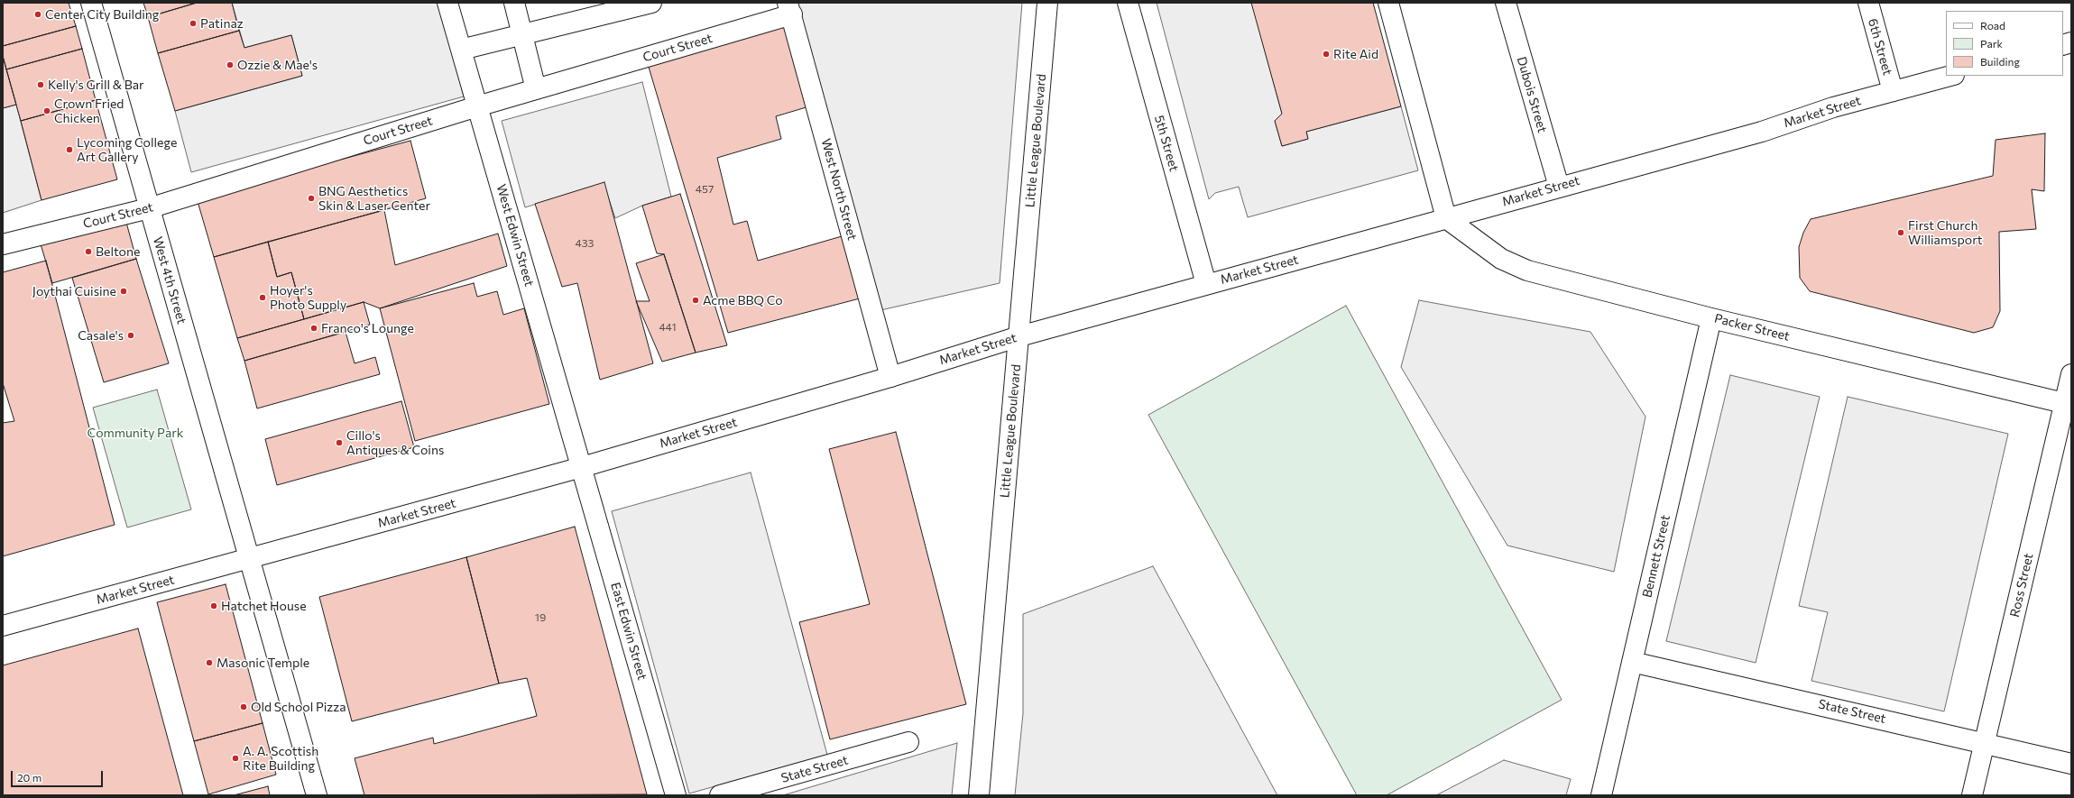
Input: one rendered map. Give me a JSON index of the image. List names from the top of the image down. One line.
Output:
{"streets":{"main road":["6th Street","Court Street","Dubois Street","Market Street","Little League Boulevard","5th Street","West North Street","West Edwin Street","West 4th Street","Packer Street","Bennett Street","Ross Street","East Edwin Street","State Street"]},"crossings":[["6th Street","Market Street"],["Court Street","West North Street"],["Court Street","West Edwin Street"],["Court Street","West 4th Street"],["Dubois Street","Market Street"],["Market Street","Little League Boulevard"],["Market Street","5th Street"],["Market Street","West North Street"],["Market Street","West Edwin Street"],["Market Street","West 4th Street"],["Market Street","Packer Street"],["Market Street","East Edwin Street"],["West Edwin Street","East Edwin Street"],["Packer Street","Bennett Street"],["Packer Street","Ross Street"],["Bennett Street","State Street"],["Ross Street","State Street"]],"parks":["Community Park"],"places":["Center City Building","Patinaz","Rite Aid","Ozzie & Mae's","Kelly's Grill & Bar","Crown Fried Chicken","Lycoming College Art Gallery","BNG Aesthetics Skin & Laser Center","First Church Williamsport","Beltone","Joythai Cuisine","Hoyer's Photo Supply","Acme BBQ Co","Franco's Lounge","Casale's","Cillo's Antiques & Coins","Hatchet House","Masonic Temple","Old School Pizza","A. A. Scottish Rite Building"],"house_numbers":["457","433","441","19"],"legend":["Road","Park","Building"],"scale_bar":"20 m"}
